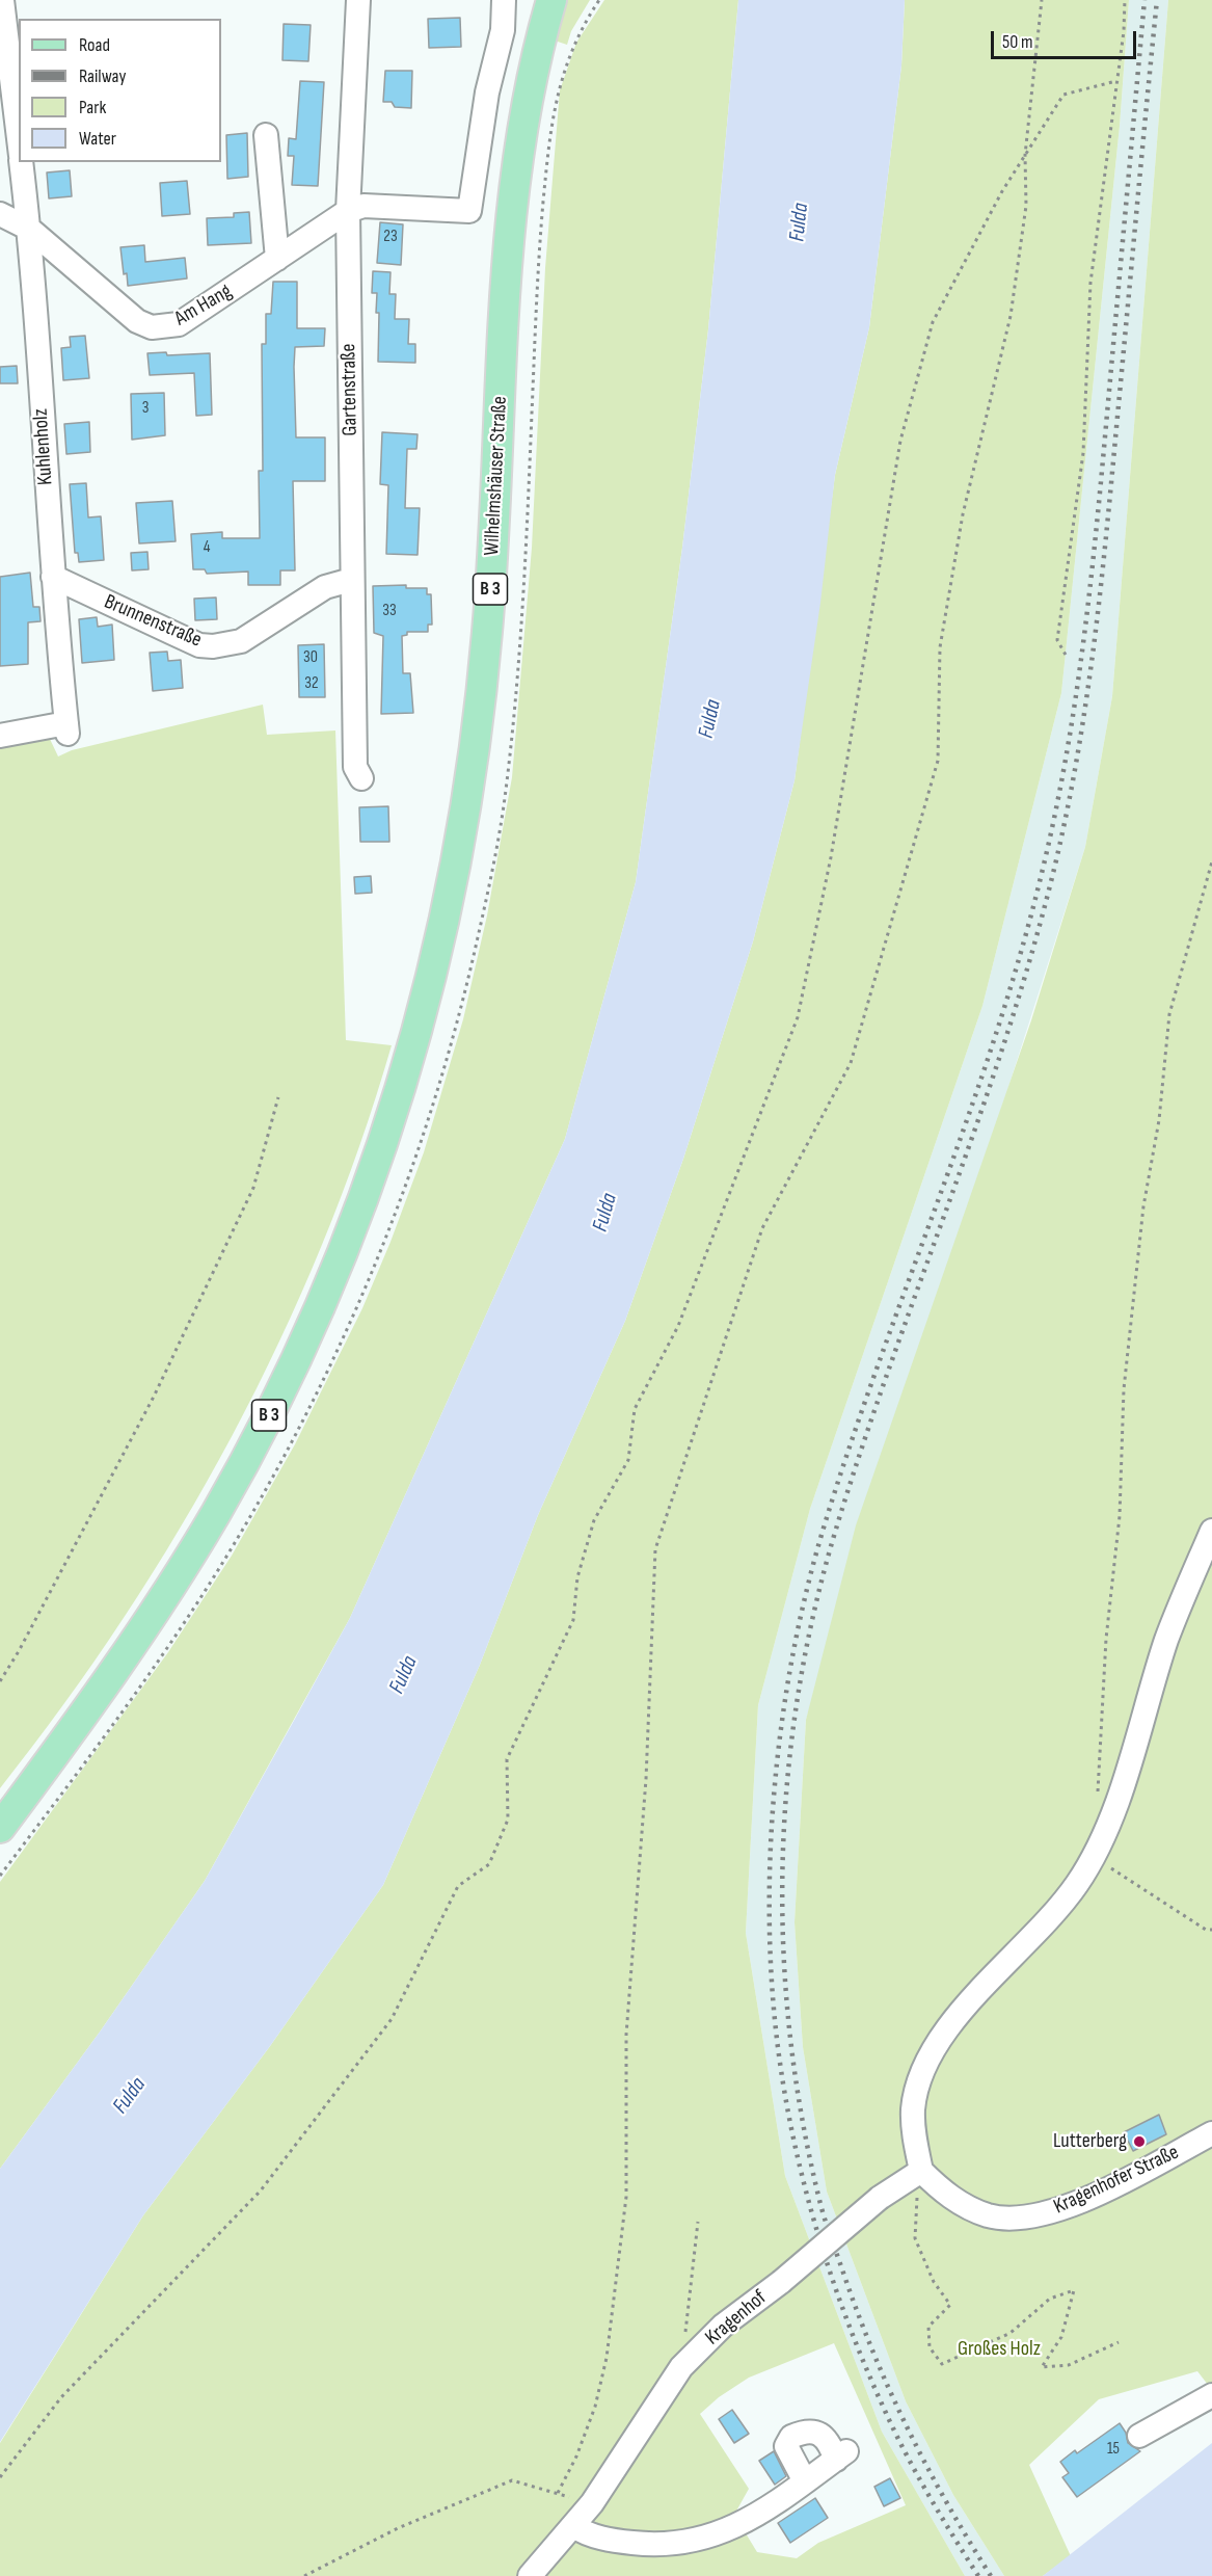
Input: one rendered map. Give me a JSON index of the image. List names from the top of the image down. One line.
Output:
{"streets":{"main road":["Wilhelmshäuser Straße","B 3"],"street":["Am Hang","Gartenstraße","Kuhlenholz","Brunnenstraße","Kragenhofer Straße","Kragenhof"]},"crossings":[["Am Hang","Gartenstraße"],["Am Hang","Kuhlenholz"],["Gartenstraße","Brunnenstraße"],["Kuhlenholz","Brunnenstraße"],["Kragenhofer Straße","Kragenhof"]],"water":["Fulda"],"parks":["Großes Holz"],"places":["Lutterberg"],"house_numbers":["23","3","4","33","30","32","15"],"legend":["Road","Railway","Park","Water"],"scale_bar":"50 m"}
